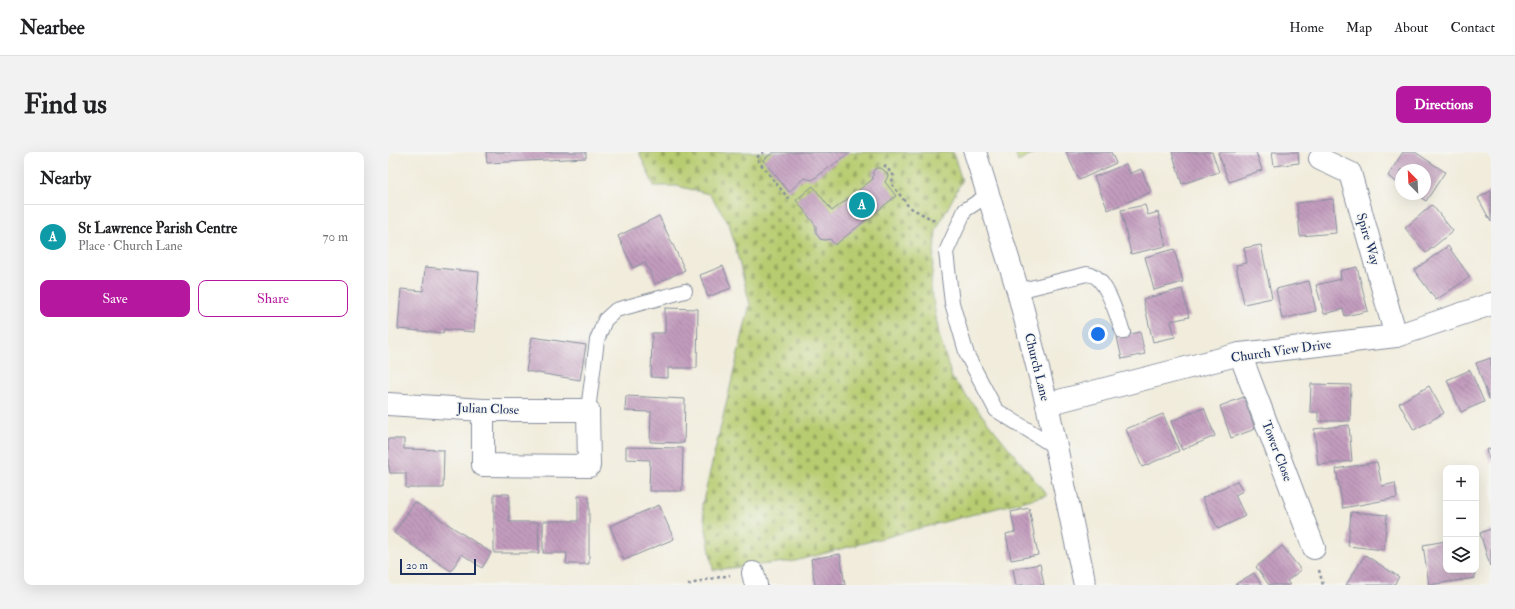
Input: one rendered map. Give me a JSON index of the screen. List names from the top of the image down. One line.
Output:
{"streets":{"street":["Spire Way","Church View Drive","Church Lane","Julian Close","Tower Close"]},"crossings":[["Spire Way","Church View Drive"],["Church View Drive","Church Lane"],["Church View Drive","Tower Close"]],"scale_bar":"20 m","north":"top left","page":{"header":"Nearbee","nav":["Home","Map","About","Contact"],"buttons":["Directions",["Save","Share"]],"title":"Find us","heading":"Nearby","pins":"A","list":[{"mark":"A","name":"St Lawrence Parish Centre","note":"Place · Church Lane","value":"70 m"}],"map_buttons":["+","−"],"scale":"20 m"}}
